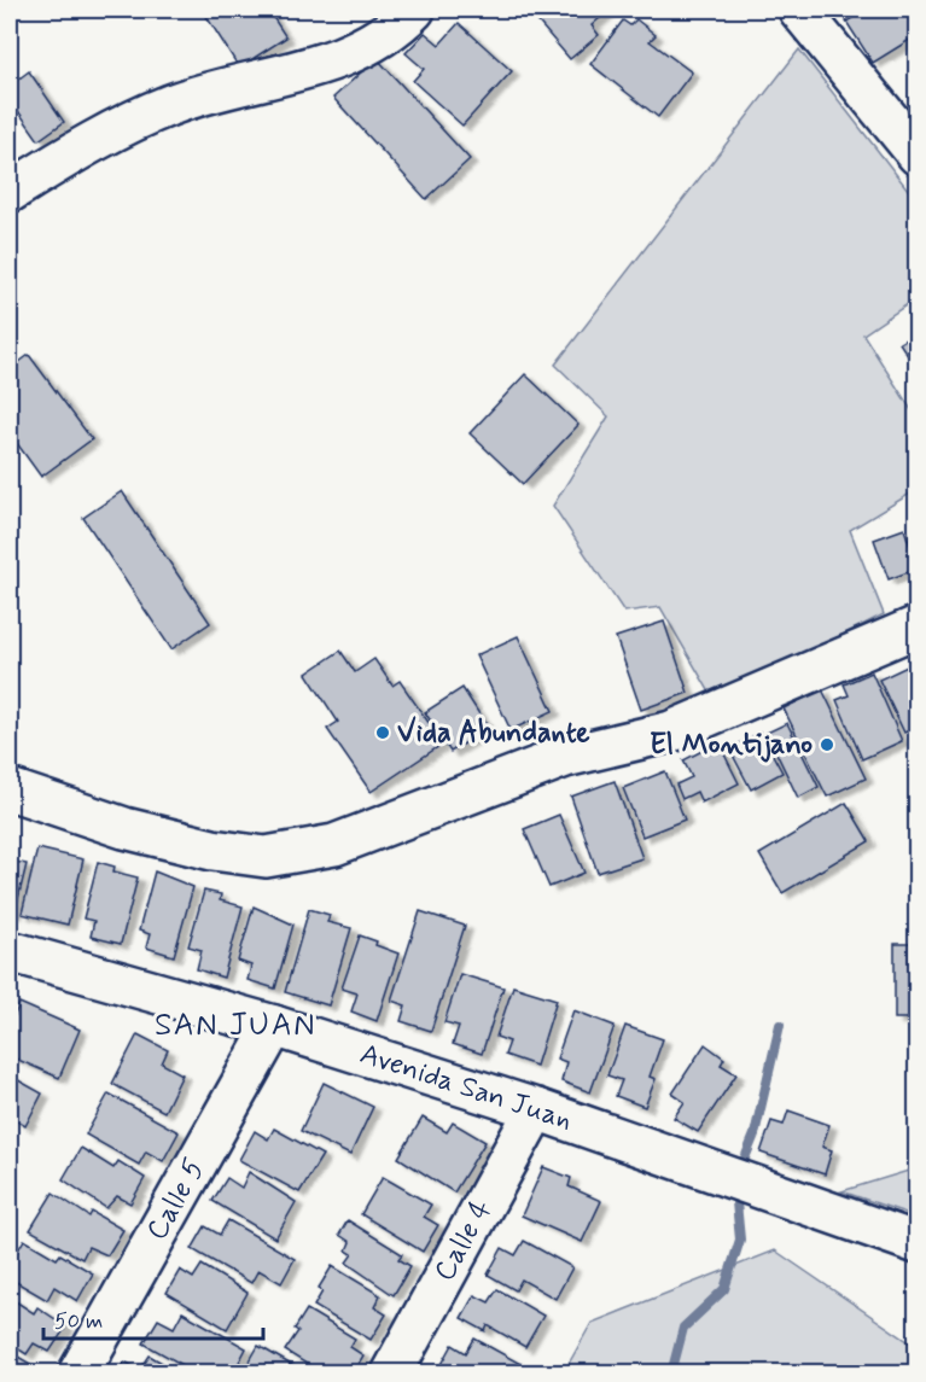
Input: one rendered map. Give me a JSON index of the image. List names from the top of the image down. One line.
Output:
{"streets":{"street":["Avenida San Juan","Calle 5","Calle 4"]},"crossings":[["Avenida San Juan","Calle 5"],["Avenida San Juan","Calle 4"]],"districts":["SAN JUAN"],"places":["Vida Abundante","El Montijano"],"scale_bar":"50 m"}
